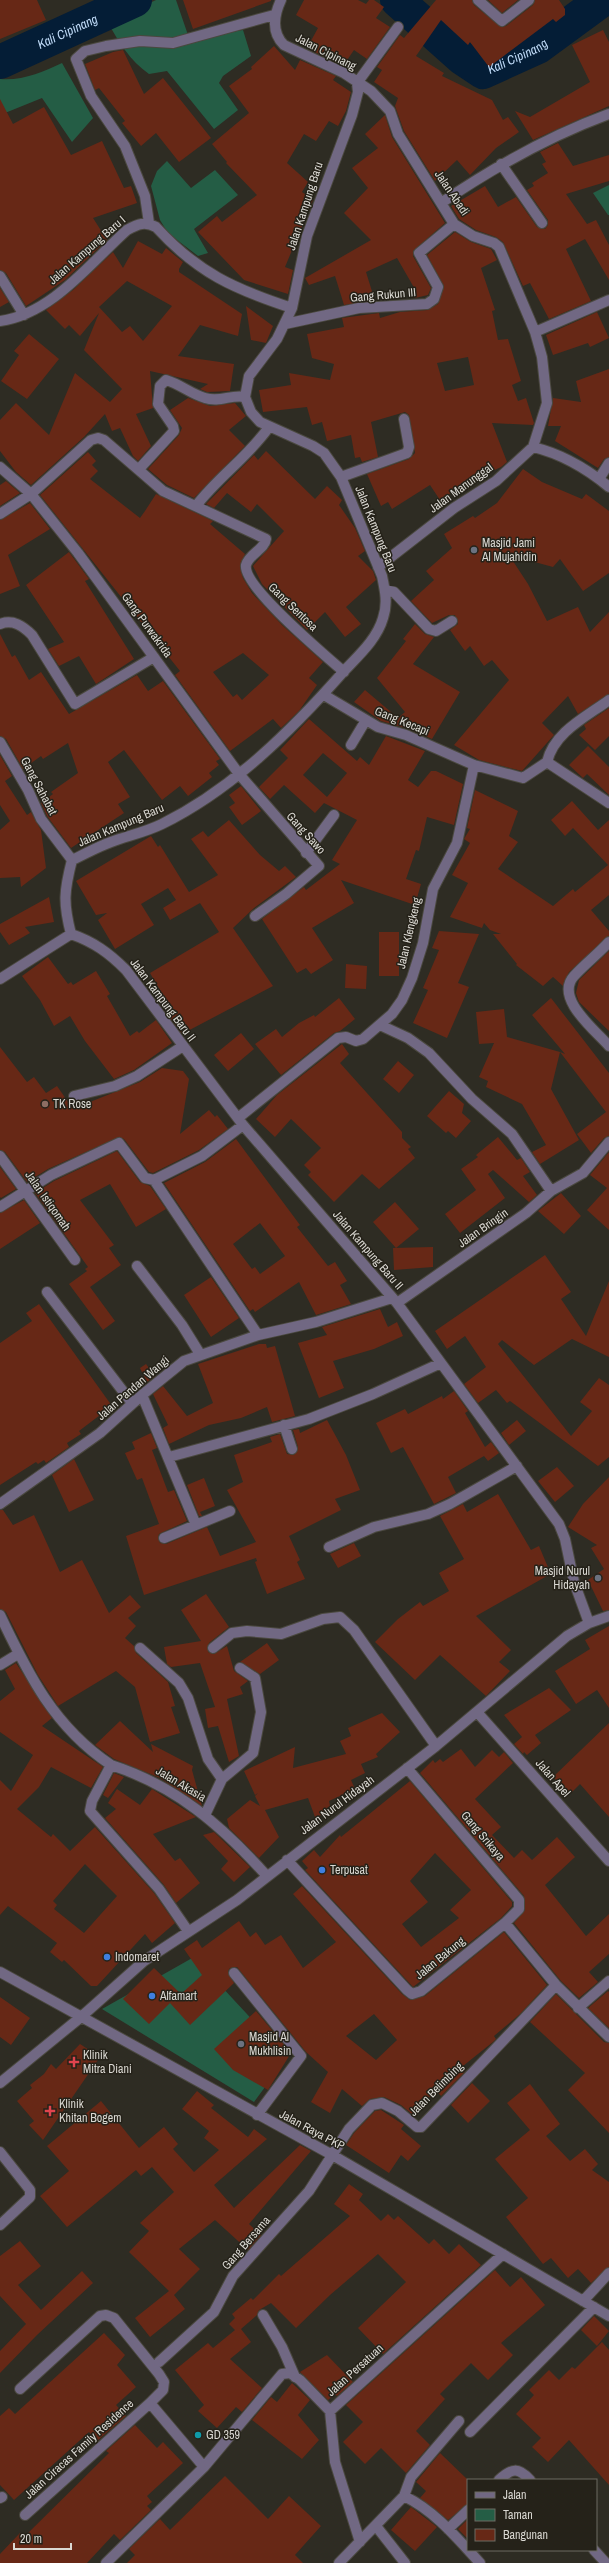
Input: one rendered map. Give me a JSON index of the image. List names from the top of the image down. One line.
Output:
{"streets":{"street":["Jalan Cipinang","Jalan Abadi","Jalan Kampung Baru","Jalan Kampung Baru I","Gang Rukun III","Jalan Manunggal","Gang Sentosa","Gang Purwakrida","Gang Kecapi","Gang Sahabat","Gang Sawo","Jalan Klengkeng","Jalan Kampung Baru II","Jalan Istiqomah","Jalan Bringin","Jalan Pandan Wangi","Jalan Apel","Jalan Akasia","Jalan Nurul Hidayah","Gang Srikaya","Jalan Bakung","Jalan Belimbing","Jalan Raya PKP","Gang Bersama","Jalan Persatuan","Jalan Ciracas Family Residence"]},"crossings":[["Jalan Cipinang","Jalan Abadi"],["Jalan Cipinang","Jalan Kampung Baru"],["Jalan Abadi","Jalan Kampung Baru"],["Jalan Abadi","Gang Rukun III"],["Jalan Abadi","Jalan Manunggal"],["Jalan Kampung Baru","Gang Rukun III"],["Jalan Kampung Baru","Jalan Manunggal"],["Jalan Kampung Baru","Gang Sentosa"],["Jalan Kampung Baru","Gang Purwakrida"],["Jalan Kampung Baru","Gang Kecapi"],["Jalan Kampung Baru","Gang Sahabat"],["Jalan Kampung Baru","Gang Sawo"],["Jalan Kampung Baru","Jalan Kampung Baru II"],["Gang Sentosa","Gang Purwakrida"],["Gang Purwakrida","Gang Sawo"],["Gang Kecapi","Jalan Klengkeng"],["Jalan Klengkeng","Jalan Kampung Baru II"],["Jalan Kampung Baru II","Jalan Bringin"],["Jalan Kampung Baru II","Jalan Pandan Wangi"],["Jalan Kampung Baru II","Jalan Nurul Hidayah"],["Jalan Bringin","Jalan Pandan Wangi"],["Jalan Apel","Jalan Nurul Hidayah"],["Jalan Akasia","Jalan Nurul Hidayah"],["Jalan Nurul Hidayah","Gang Srikaya"],["Jalan Nurul Hidayah","Jalan Bakung"],["Jalan Nurul Hidayah","Jalan Raya PKP"],["Gang Srikaya","Jalan Bakung"],["Jalan Belimbing","Jalan Raya PKP"],["Jalan Belimbing","Gang Bersama"],["Jalan Raya PKP","Gang Bersama"],["Jalan Raya PKP","Jalan Persatuan"]],"water":["Kali Cipinang"],"places":{"other":["Masjid Jami Al Mujahidin","TK Rose","Masjid Nurul Hidayah","Terpusat","Indomaret","Alfamart","Masjid Al Mukhlisin","GD 359"],"health":["Klinik Mitra Diani","Klinik Khitan Bogem"]},"legend":["Jalan","Taman","Bangunan"],"scale_bar":"20 m"}
